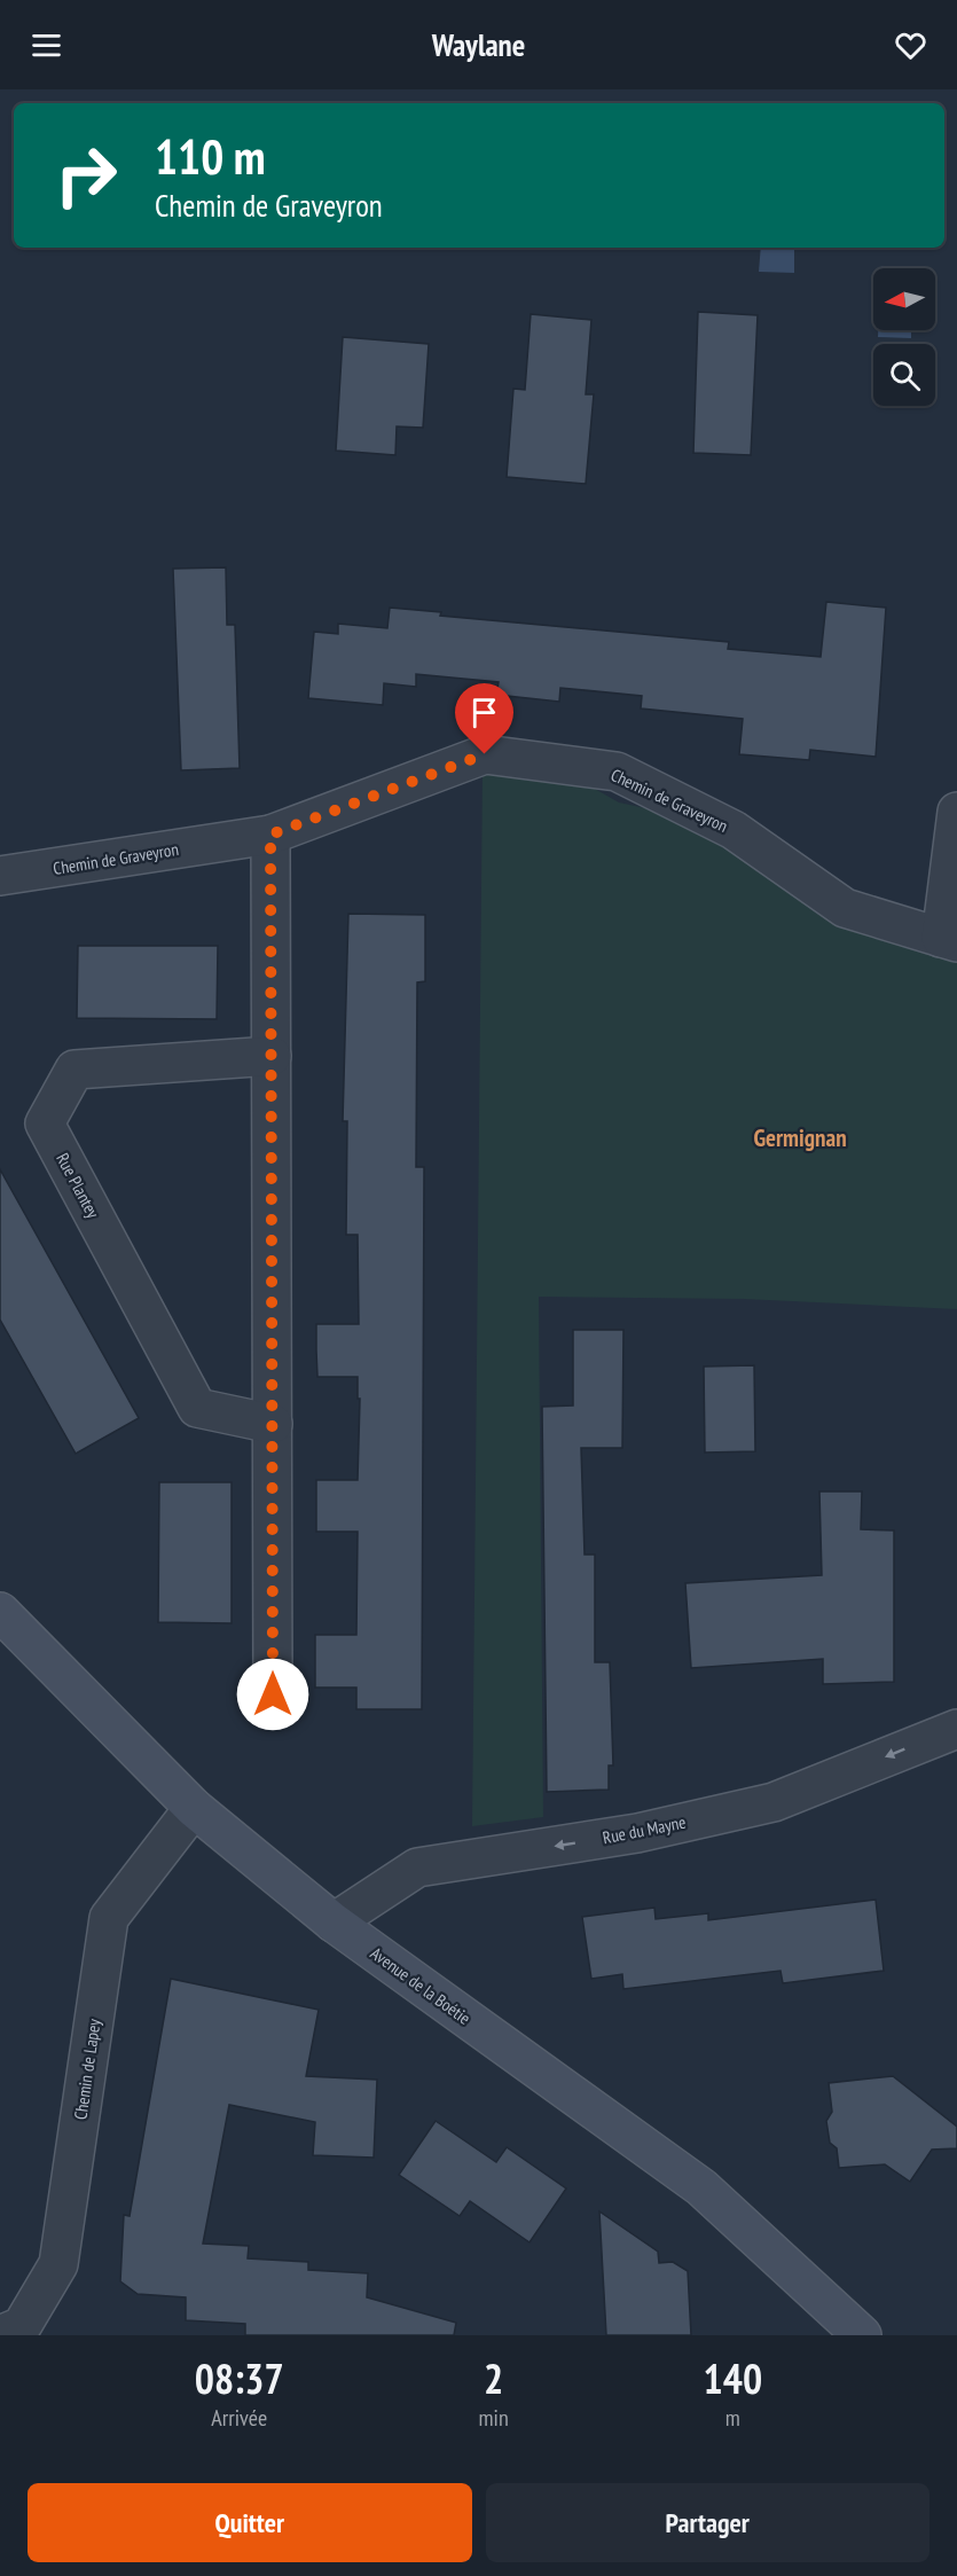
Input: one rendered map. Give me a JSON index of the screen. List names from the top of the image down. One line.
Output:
{"streets":{"main road":["Avenue de la Boétie"],"street":["Chemin de Graveyron","Rue Plantey","Rue du Mayne","Chemin de Lapey"]},"crossings":[["Rue du Mayne","Avenue de la Boétie"],["Avenue de la Boétie","Chemin de Lapey"]],"one_way":["Rue du Mayne"],"districts":["Germignan"],"north":"left","page":{"header":"Waylane","turn":["110 m","Chemin de Graveyron"],"eta":["08:37","Arrivée","2","min","140","m"],"buttons":["Quitter","Partager"]}}
